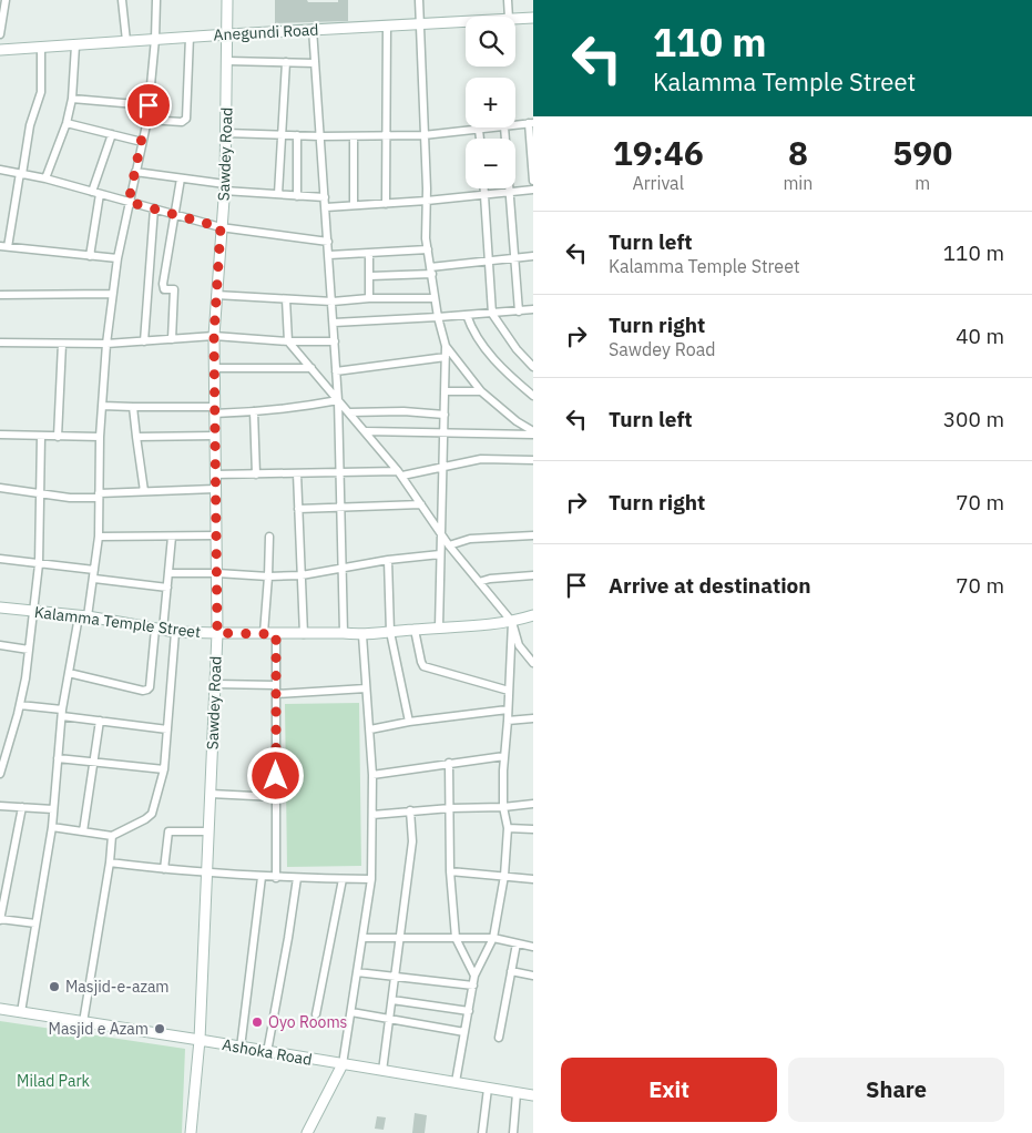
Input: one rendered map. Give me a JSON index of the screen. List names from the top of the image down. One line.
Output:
{"streets":{"street":["Anegundi Road","Sawdey Road","Kalamma Temple Street","Ashoka Road"]},"crossings":[["Anegundi Road","Sawdey Road"],["Sawdey Road","Kalamma Temple Street"],["Sawdey Road","Ashoka Road"]],"parks":["Milad Park"],"places":["Masjid-e-azam","Oyo Rooms","Masjid e Azam"],"page":{"turn":["110 m","Kalamma Temple Street"],"map_buttons":["+","−"],"eta":["19:46","Arrival","8","min","590","m"],"list":[{"name":"Turn left","note":"Kalamma Temple Street","value":"110 m"},{"name":"Turn right","note":"Sawdey Road","value":"40 m"},{"name":"Turn left","value":"300 m"},{"name":"Turn right","value":"70 m"},{"name":"Arrive at destination","value":"70 m"}],"buttons":["Exit","Share"]}}
